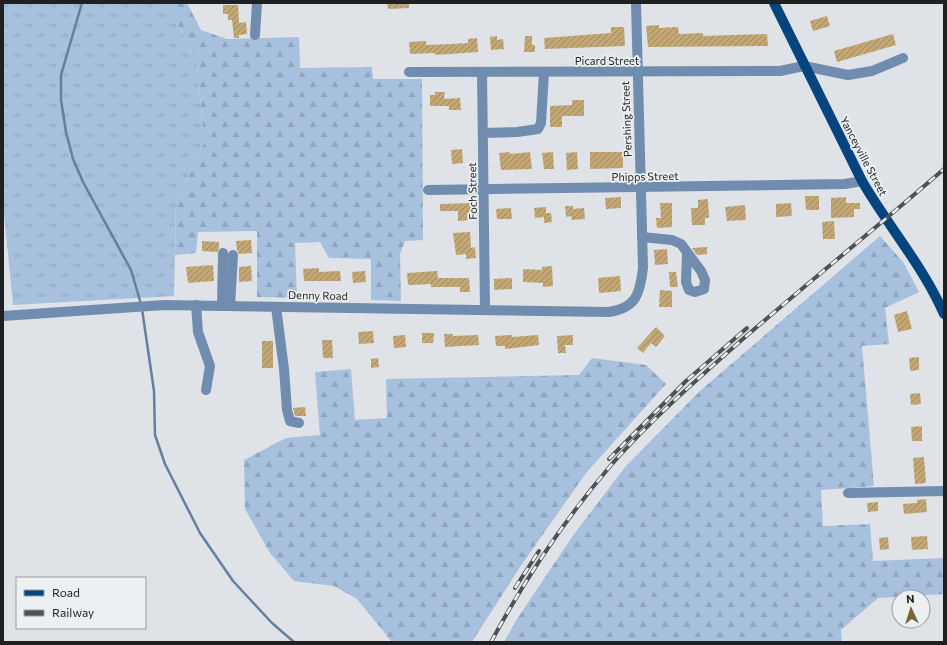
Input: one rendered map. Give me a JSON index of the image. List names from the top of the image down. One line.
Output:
{"streets":{"main road":["Yanceyville Street"],"street":["Picard Street","Pershing Street","Phipps Street","Foch Street","Denny Road"]},"crossings":[["Picard Street","Pershing Street"],["Picard Street","Yanceyville Street"],["Picard Street","Foch Street"],["Pershing Street","Phipps Street"],["Pershing Street","Denny Road"],["Yanceyville Street","Phipps Street"],["Phipps Street","Foch Street"],["Foch Street","Denny Road"]],"legend":["Road","Railway"],"north":"top"}
